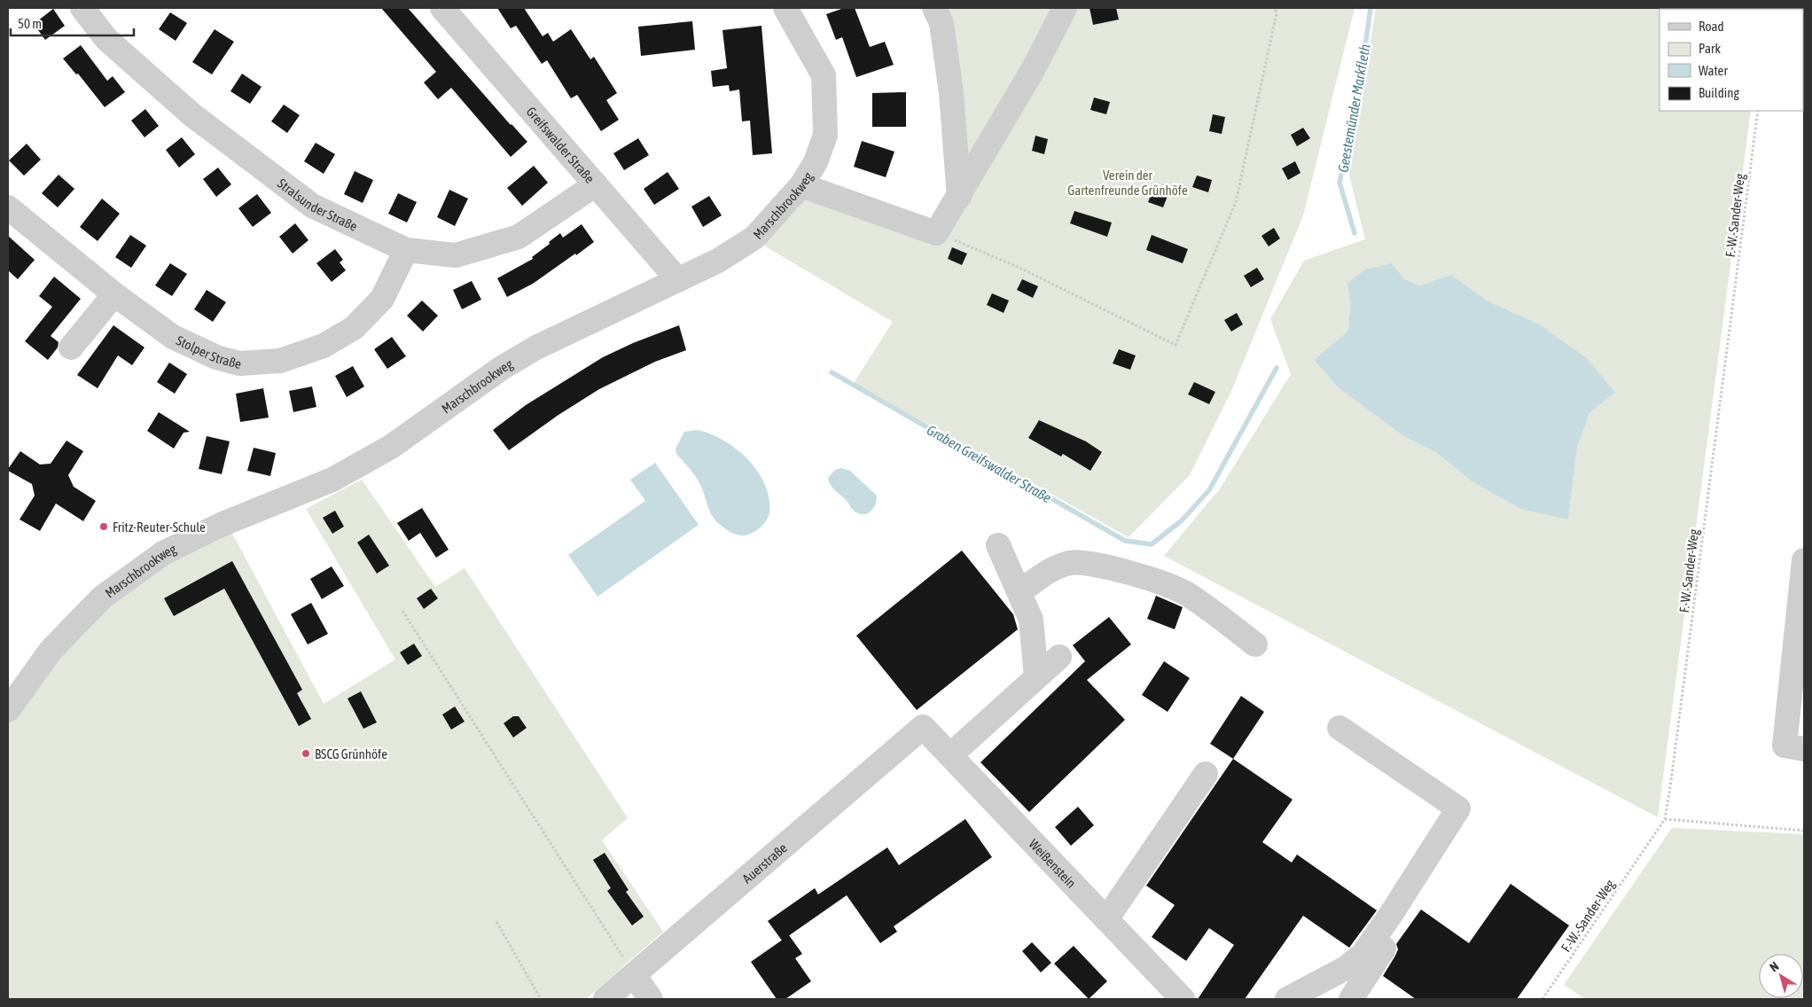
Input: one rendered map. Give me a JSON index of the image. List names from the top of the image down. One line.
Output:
{"streets":{"street":["Greifswalder Straße","Stralsunder Straße","Marschbrookweg","Stolper Straße","Weißenstein","Auerstraße"],"path":["F.-W.-Sander-Weg"]},"crossings":[["Greifswalder Straße","Stralsunder Straße"],["Greifswalder Straße","Marschbrookweg"],["Stralsunder Straße","Stolper Straße"],["Weißenstein","Auerstraße"]],"water":["Geestemünder Markfleth","Graben Greifswalder Straße"],"parks":["Verein der Gartenfreunde Grünhöfe"],"places":["Fritz-Reuter-Schule","BSCG Grünhöfe"],"legend":["Road","Park","Water","Building"],"scale_bar":"50 m","north":"top left"}
